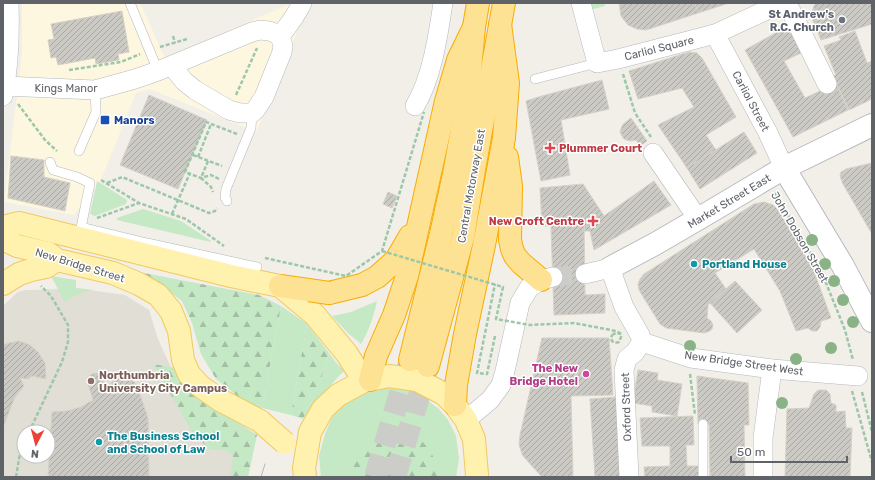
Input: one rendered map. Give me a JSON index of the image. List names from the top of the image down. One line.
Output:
{"streets":{"highway":["Central Motorway East"],"main road":["New Bridge Street"],"street":["Carliol Square","Kings Manor","Carliol Street","Market Street East","John Dobson Street","New Bridge Street West","Oxford Street"]},"crossings":[["Carliol Square","Carliol Street"],["Carliol Street","Market Street East"],["Carliol Street","John Dobson Street"],["Market Street East","John Dobson Street"],["John Dobson Street","New Bridge Street West"],["New Bridge Street West","Oxford Street"]],"places":{"other":["St Andrew's R.C. Church","Portland House","The New Bridge Hotel","Northumbria University City Campus","The Business School and School of Law"],"transit":["Manors"],"health":["Plummer Court","New Croft Centre"]},"scale_bar":"50 m","north":"bottom"}
